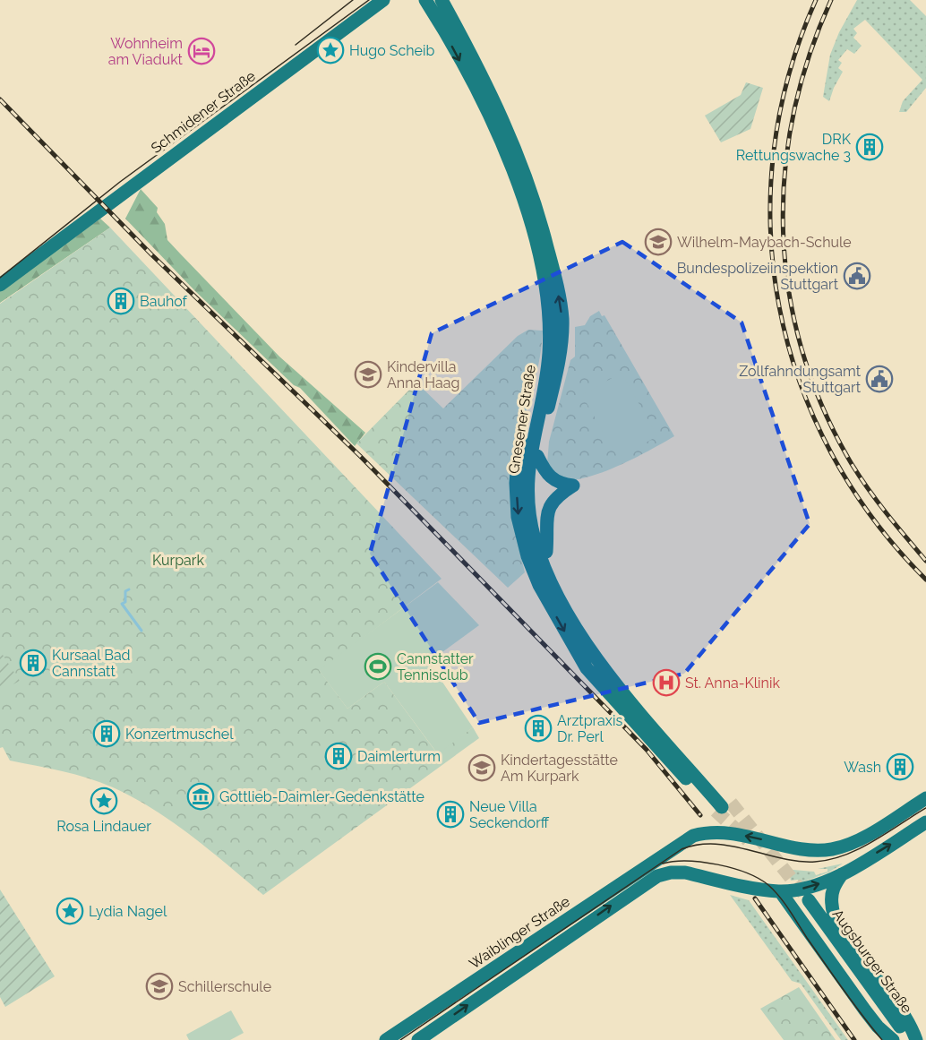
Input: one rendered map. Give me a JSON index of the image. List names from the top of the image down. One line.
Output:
{"streets":{"main road":["Schmidener Straße","Gnesener Straße","Waiblinger Straße","Augsburger Straße"]},"parks":["Kurpark"],"places":{"place":["Hugo Scheib","Rosa Lindauer","Lydia Nagel"],"hotel":["Wohnheim am Viadukt"],"building":["DRK Rettungswache 3","Bauhof","Kursaal Bad Cannstatt","Arztpraxis Dr. Perl","Konzertmuschel","Daimlerturm","Wash","Neue Villa Seckendorff"],"school or university":["Wilhelm-Maybach-Schule","Kindervilla Anna Haag","Kindertagesstätte Am Kurpark","Schillerschule"],"public building":["Bundespolizeiinspektion Stuttgart","Zollfahndungsamt Stuttgart"],"sports":["Cannstatter Tennisclub"],"hospital":["St. Anna-Klinik"],"museum":["Gottlieb-Daimler-Gedenkstätte"]}}
